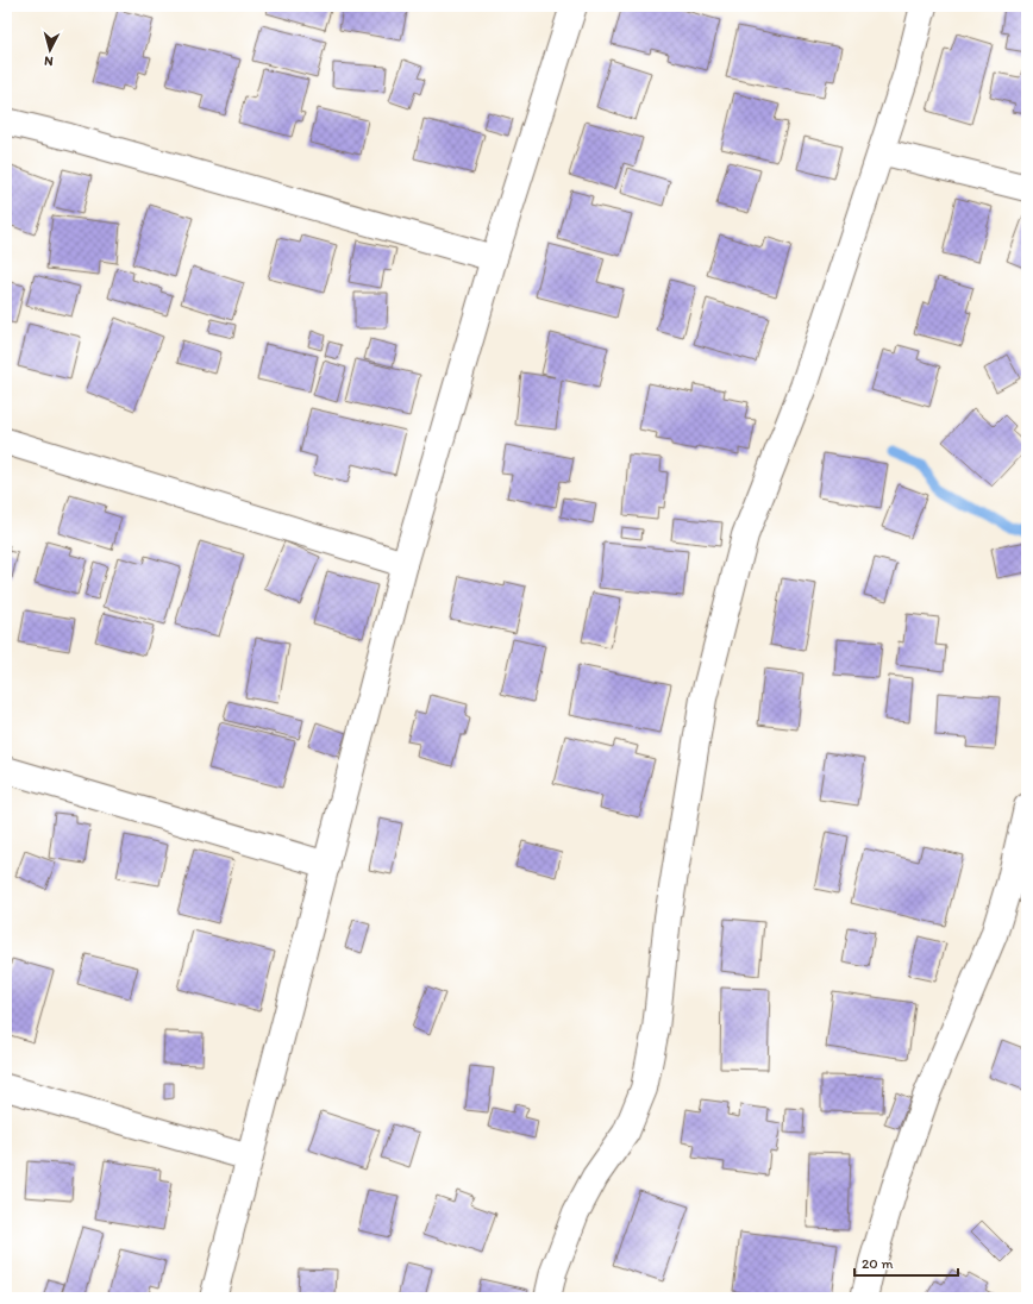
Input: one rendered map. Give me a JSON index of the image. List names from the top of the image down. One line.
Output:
{"scale_bar":"20 m","north":"bottom"}
